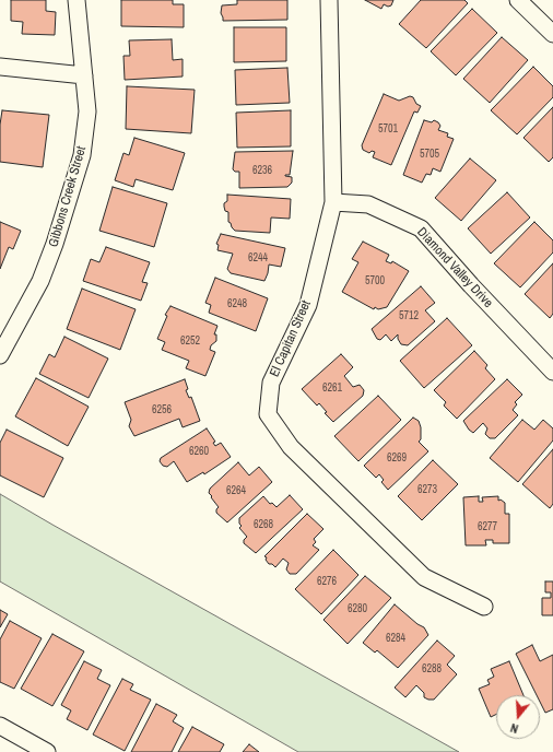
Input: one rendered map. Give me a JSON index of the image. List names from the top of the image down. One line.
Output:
{"streets":{"street":["Gibbons Creek Street","Diamond Valley Drive","El Capitan Street"]},"crossings":[["Diamond Valley Drive","El Capitan Street"]],"house_numbers":["5701","5705","6236","6244","5700","6248","5712","6252","6261","6256","6260","6269","6273","6264","6268","6277","6276","6280","6284","6288"],"north":"bottom"}
